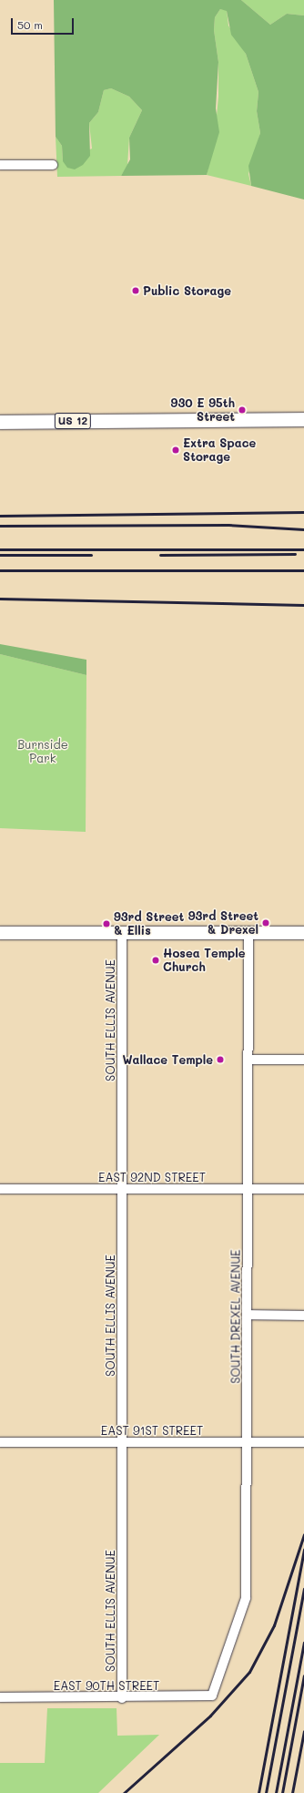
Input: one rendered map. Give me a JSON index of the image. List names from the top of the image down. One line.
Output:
{"streets":{"main road":["US 12"],"street":["SOUTH ELLIS AVENUE","EAST 92ND STREET","SOUTH DREXEL AVENUE","EAST 91ST STREET","EAST 90TH STREET"]},"crossings":[["SOUTH ELLIS AVENUE","EAST 92ND STREET"],["SOUTH ELLIS AVENUE","EAST 91ST STREET"],["SOUTH ELLIS AVENUE","EAST 90TH STREET"],["EAST 92ND STREET","SOUTH DREXEL AVENUE"],["SOUTH DREXEL AVENUE","EAST 91ST STREET"],["SOUTH DREXEL AVENUE","EAST 90TH STREET"]],"parks":["Burnside Park"],"places":["Public Storage","930 E 95th Street","Extra Space Storage","93rd Street & Drexel","93rd Street & Ellis","Hosea Temple Church","Wallace Temple"],"scale_bar":"50 m"}
